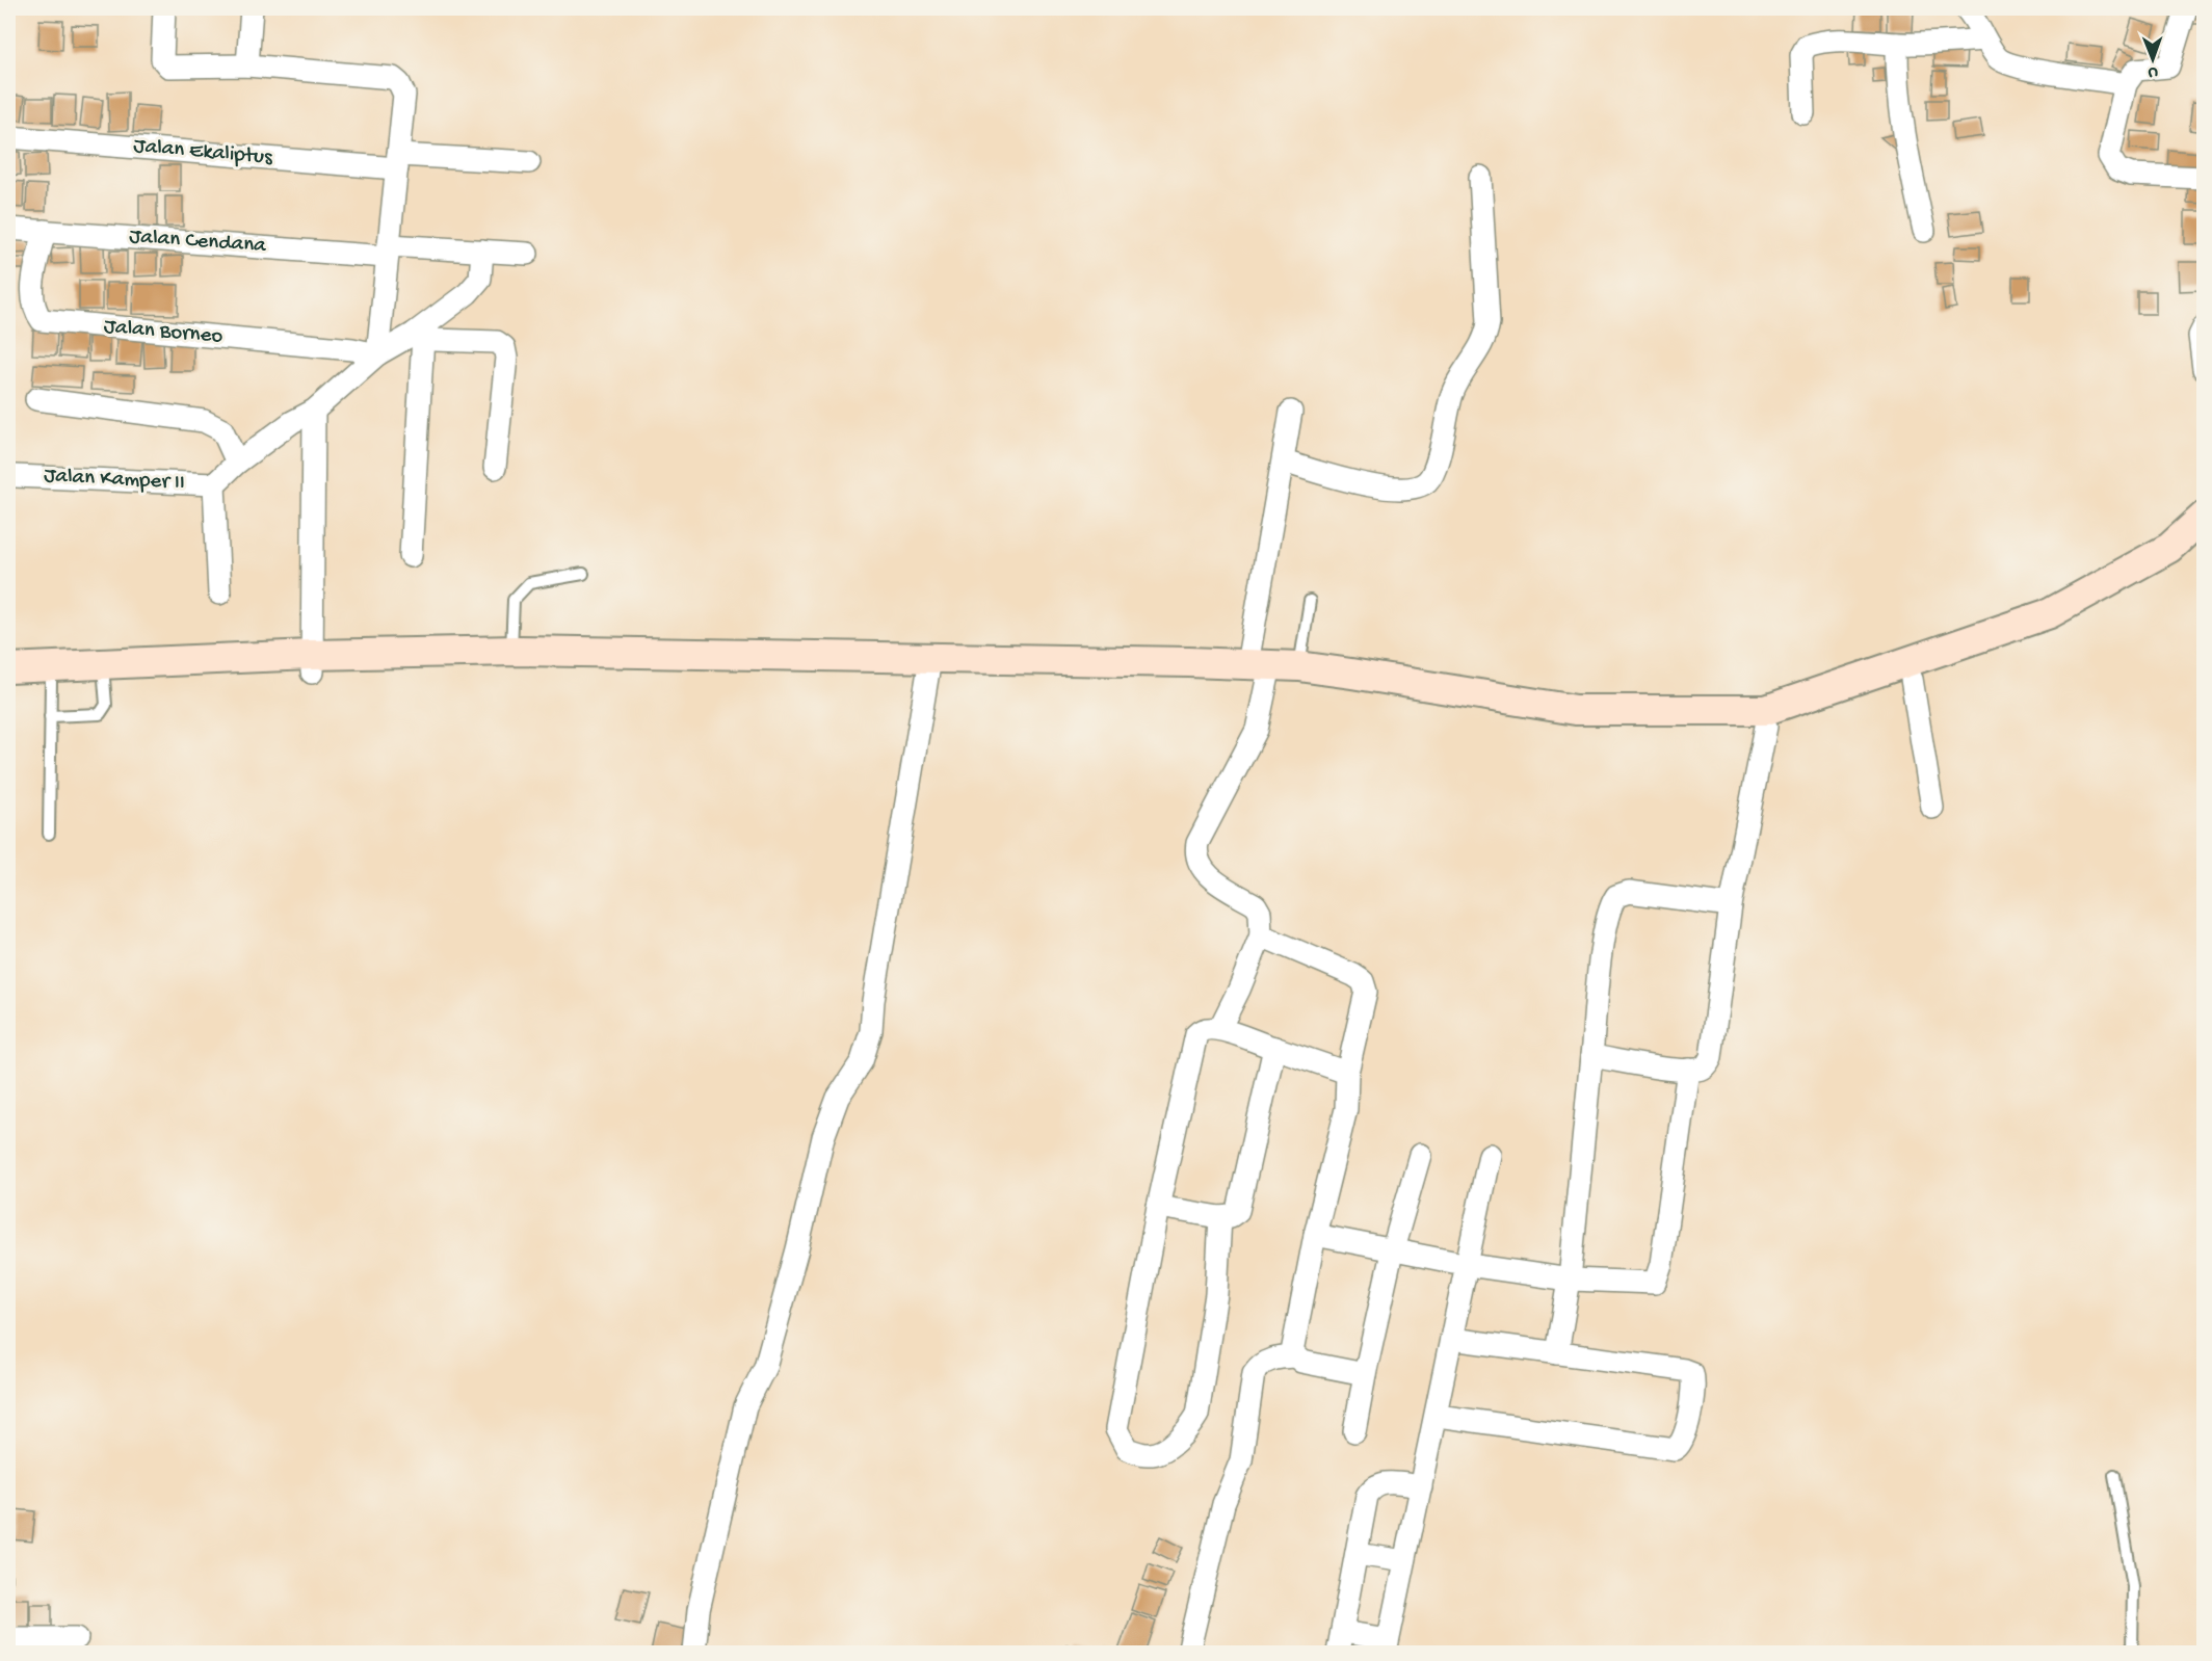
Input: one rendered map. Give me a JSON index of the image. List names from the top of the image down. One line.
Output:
{"streets":{"street":["Jalan Ekaliptus","Jalan Cendana","Jalan Borneo","Jalan Kamper II"]},"crossings":[["Jalan Cendana","Jalan Borneo"]],"north":"bottom"}
